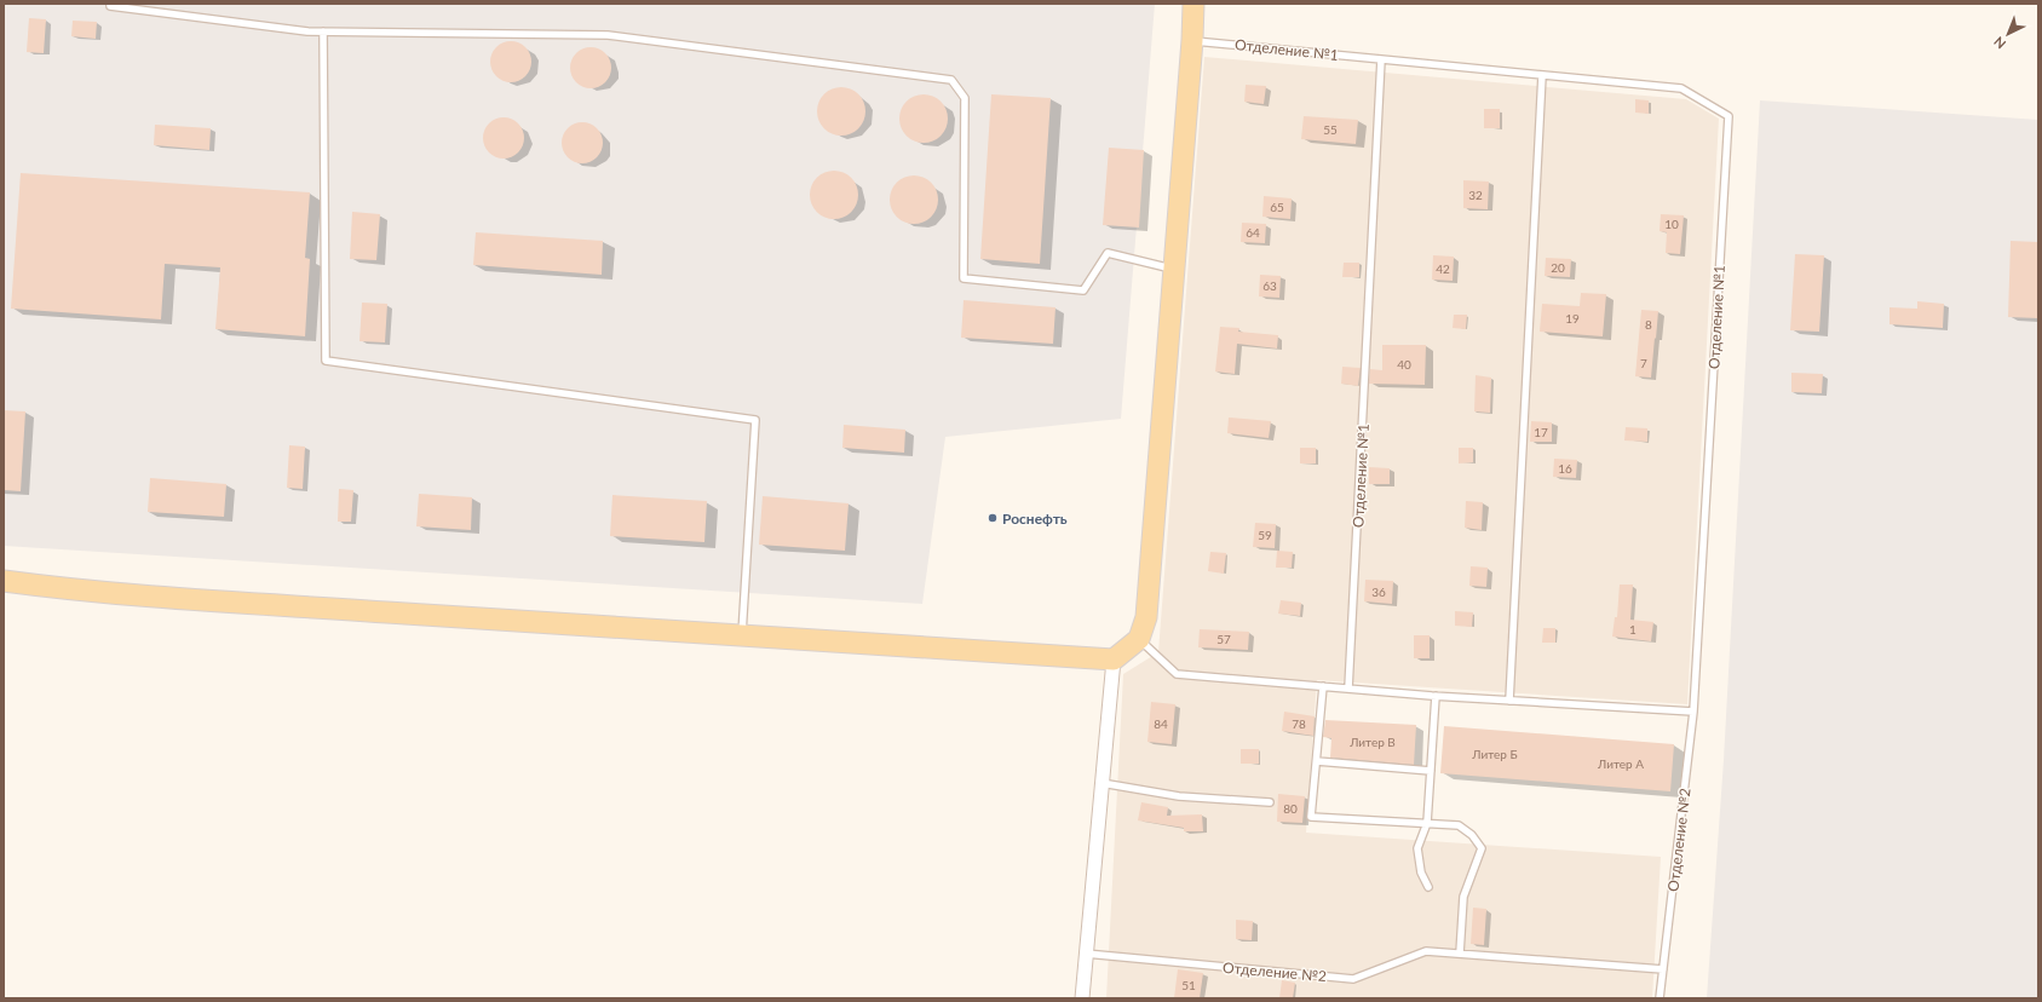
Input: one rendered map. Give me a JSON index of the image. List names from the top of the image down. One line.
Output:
{"streets":{"lane":["Отделение №1","Отделение №2"]},"crossings":[["Отделение №1","Отделение №2"]],"places":["Роснефть"],"house_numbers":["55","32","65","10","64","20","42","63","19","8","7","40","17","16","59","36","1","57","84","78","Литер В","Литер Б","Литер А","80","51"],"north":"bottom left"}
